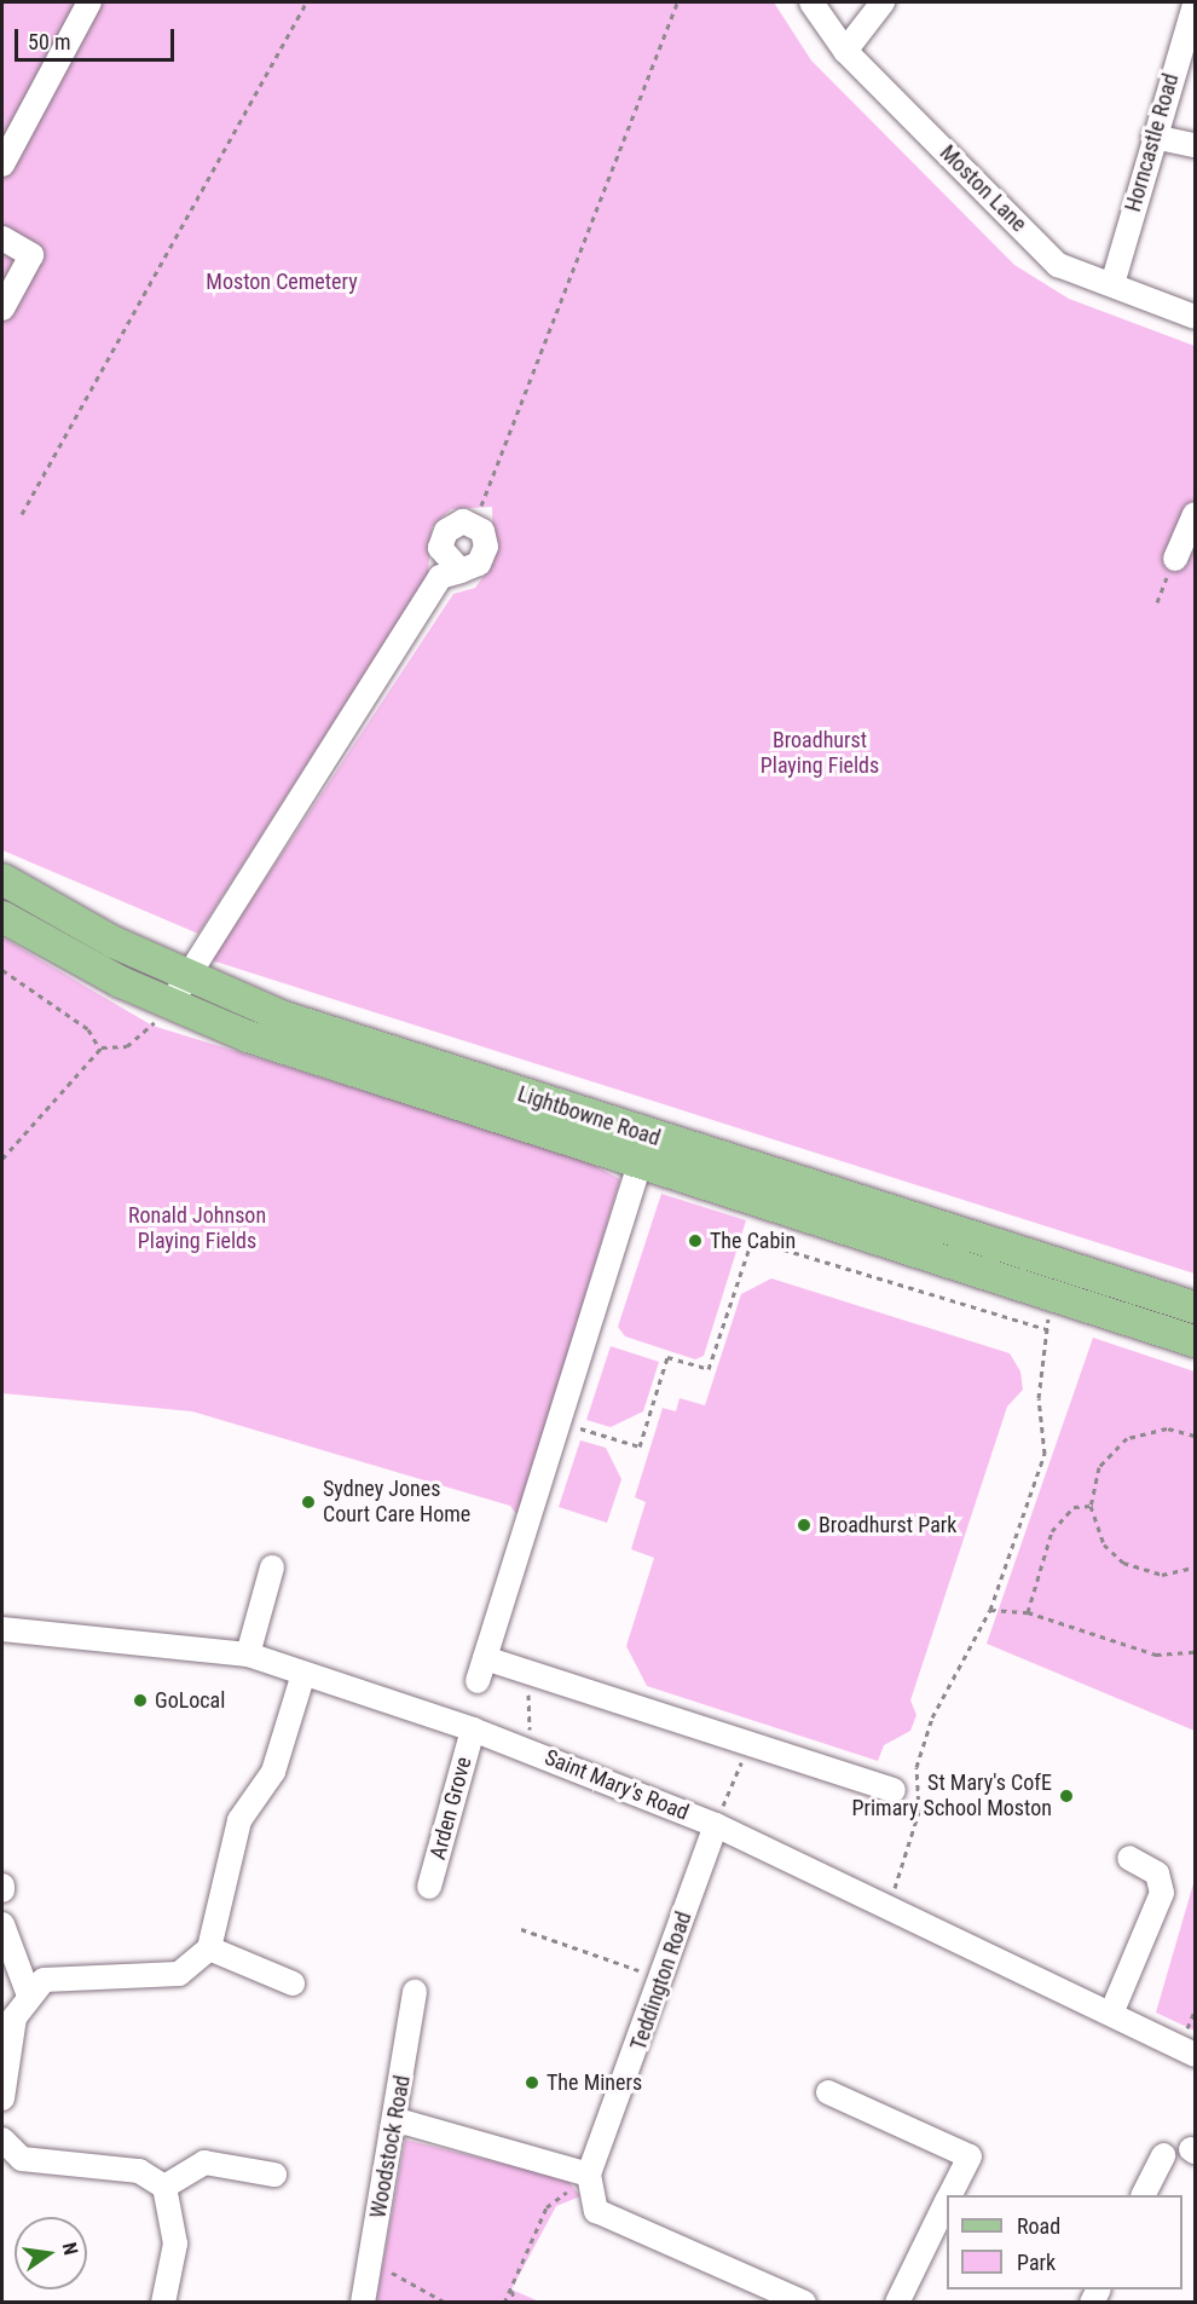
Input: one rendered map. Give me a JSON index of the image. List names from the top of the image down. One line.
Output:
{"streets":{"main road":["Lightbowne Road"],"street":["Horncastle Road","Moston Lane","Saint Mary's Road","Arden Grove","Teddington Road","Woodstock Road"]},"crossings":[["Horncastle Road","Moston Lane"],["Saint Mary's Road","Arden Grove"],["Saint Mary's Road","Teddington Road"]],"parks":["Moston Cemetery","Broadhurst Playing Fields","Ronald Johnson Playing Fields"],"places":["The Cabin","Sydney Jones Court Care Home","Broadhurst Park","GoLocal","St Mary's CofE Primary School Moston","The Miners"],"legend":["Road","Park"],"scale_bar":"50 m","north":"right"}
